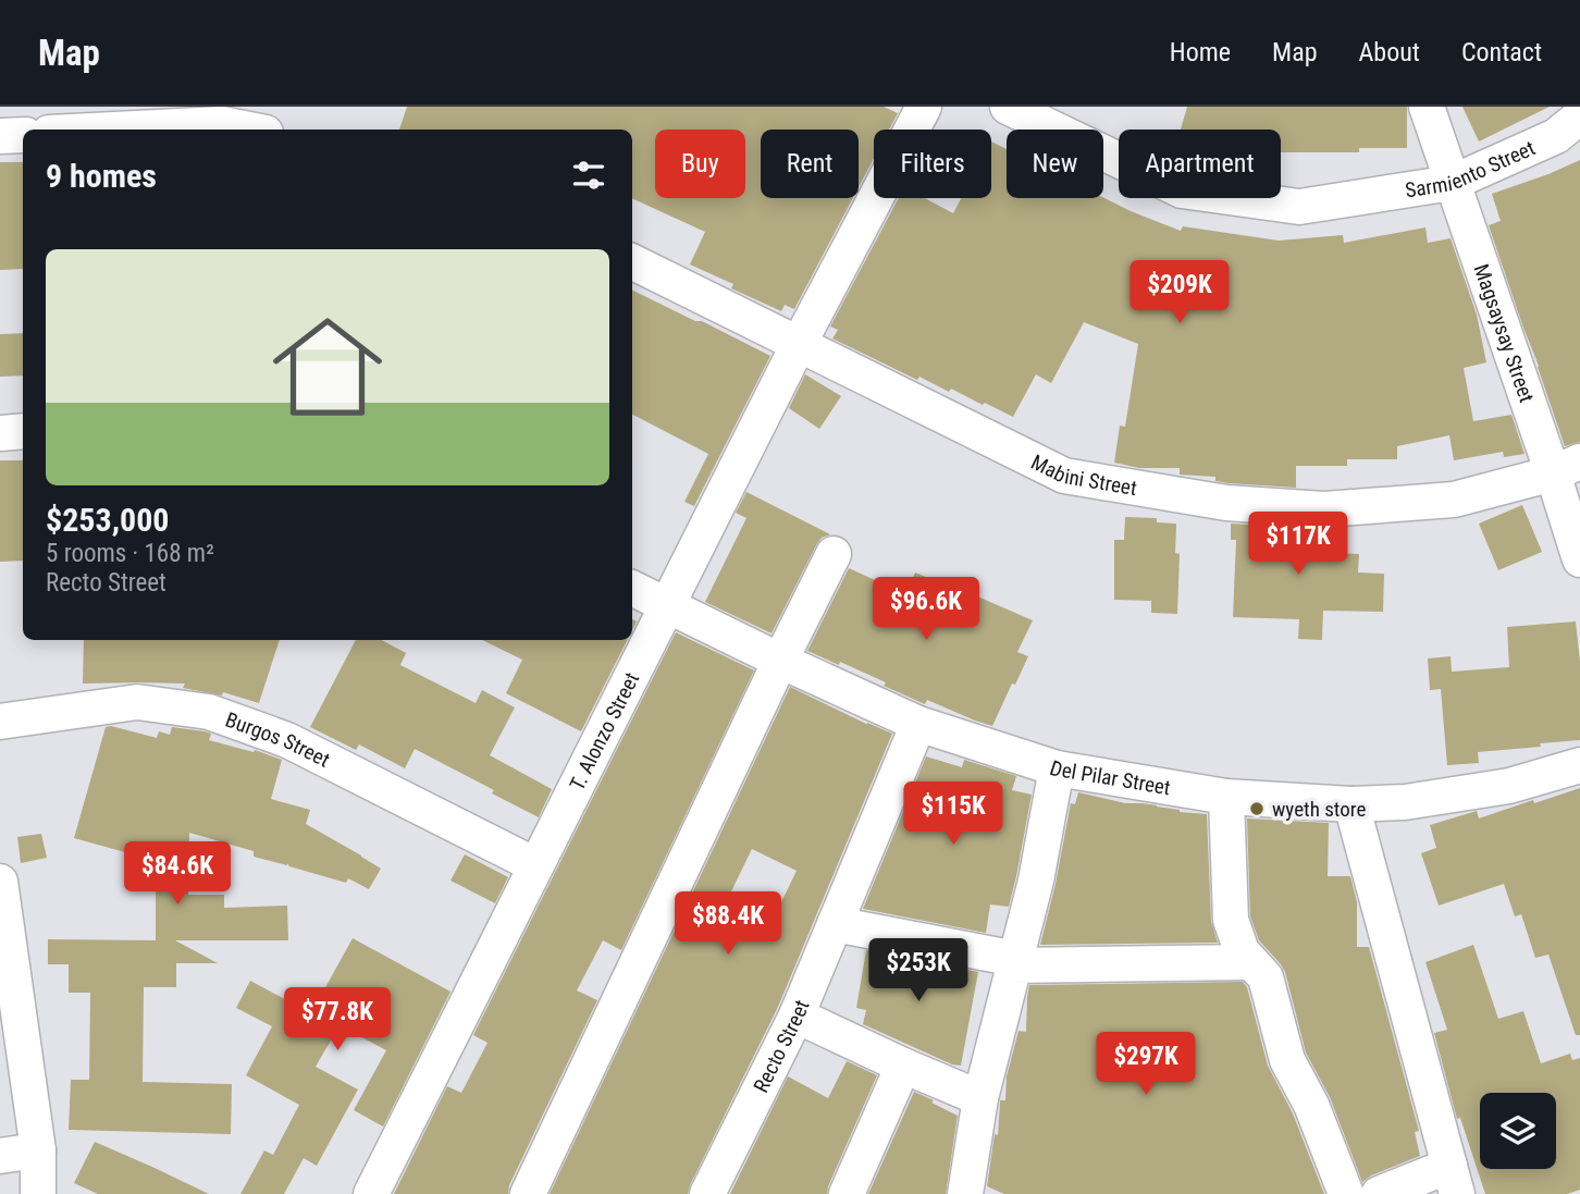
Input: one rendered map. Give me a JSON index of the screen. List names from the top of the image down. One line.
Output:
{"streets":{"street":["Sarmiento Street","Magsaysay Street","Mabini Street","T. Alonzo Street","Burgos Street","Del Pilar Street","Recto Street"]},"crossings":[["Sarmiento Street","Magsaysay Street"],["Magsaysay Street","Mabini Street"],["Mabini Street","T. Alonzo Street"],["T. Alonzo Street","Burgos Street"],["T. Alonzo Street","Del Pilar Street"],["Del Pilar Street","Recto Street"]],"places":["wyeth store"],"page":{"header":"Map","nav":["Home","Map","About","Contact"],"chip":["Buy","Rent","Filters","New","Apartment"],"heading":"9 homes","list":[{"name":"$253,000","note":"5 rooms · 168 m² · Recto Street"}],"price":["$209K","$117K","$96.6K","$115K","$84.6K","$88.4K","$253K","$77.8K","$297K"]}}
